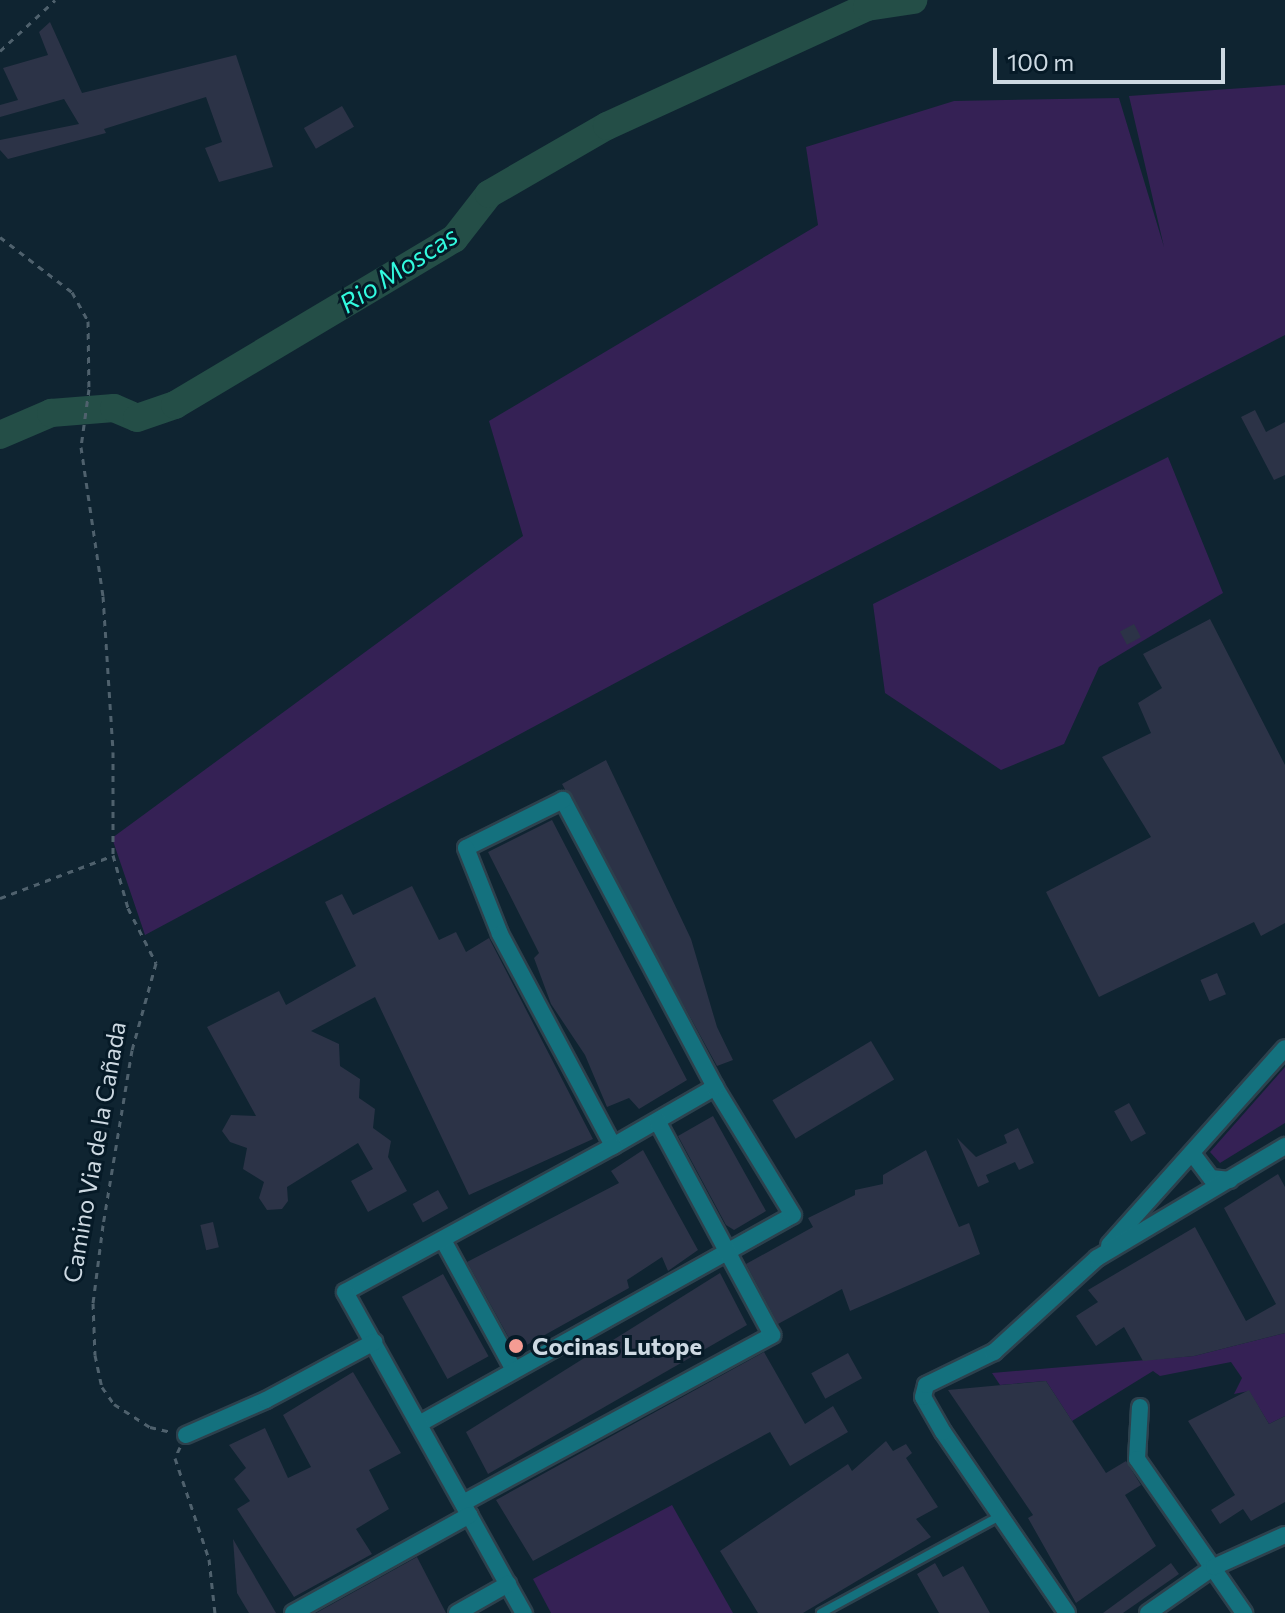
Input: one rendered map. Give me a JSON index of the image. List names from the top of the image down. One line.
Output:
{"streets":{"path":["Camino Via de la Cañada"]},"water":["Rio Moscas"],"places":["Cocinas Lutope"],"scale_bar":"100 m"}
